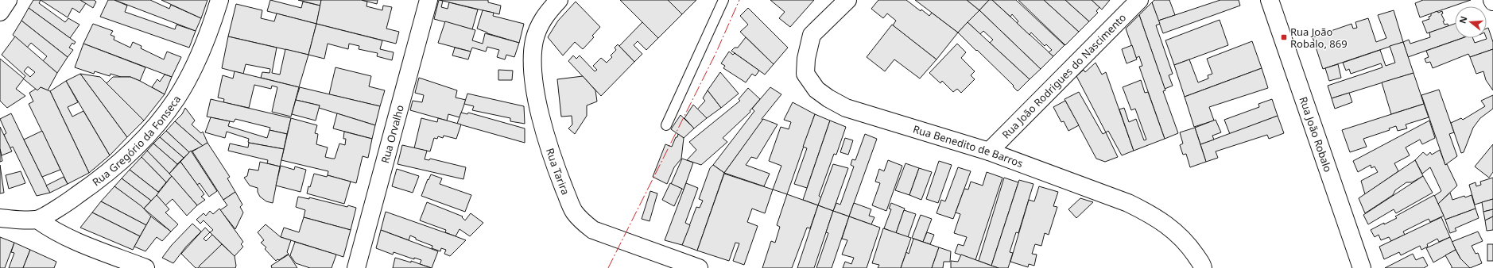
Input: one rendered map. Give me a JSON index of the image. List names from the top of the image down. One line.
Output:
{"streets":{"street":["Rua João Rodrigues do Nascimento","Rua Orvalho","Rua João Robalo","Rua Gregório da Fonseca","Rua Benedito de Barros","Rua Tarira"]},"crossings":[["Rua João Rodrigues do Nascimento","Rua Benedito de Barros"]],"places":{"transit":["Rua João Robalo, 869"]},"north":"left"}
